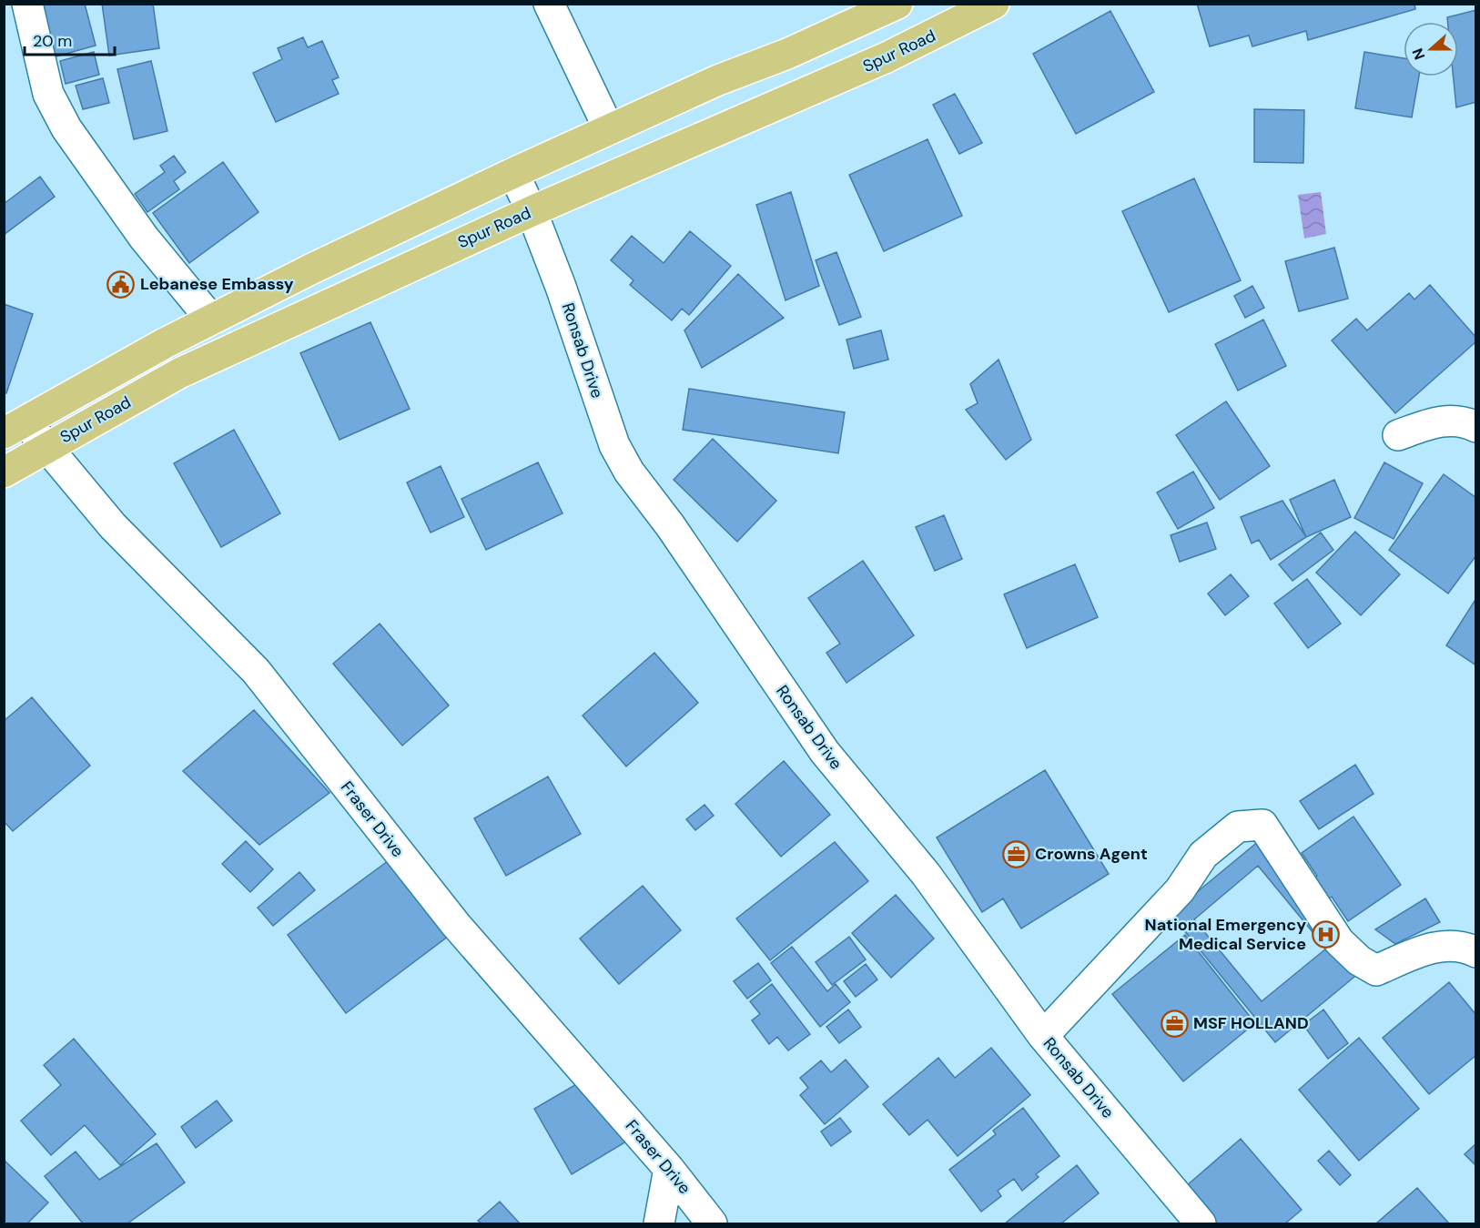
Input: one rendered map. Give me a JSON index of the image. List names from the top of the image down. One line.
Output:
{"streets":{"main road":["Spur Road"],"street":["Ronsab Drive","Fraser Drive"]},"crossings":[["Spur Road","Ronsab Drive"],["Spur Road","Fraser Drive"]],"places":{"public building":["Lebanese Embassy"],"office":["Crowns Agent","MSF HOLLAND"],"hospital":["National Emergency Medical Service"]},"scale_bar":"20 m","north":"left"}
